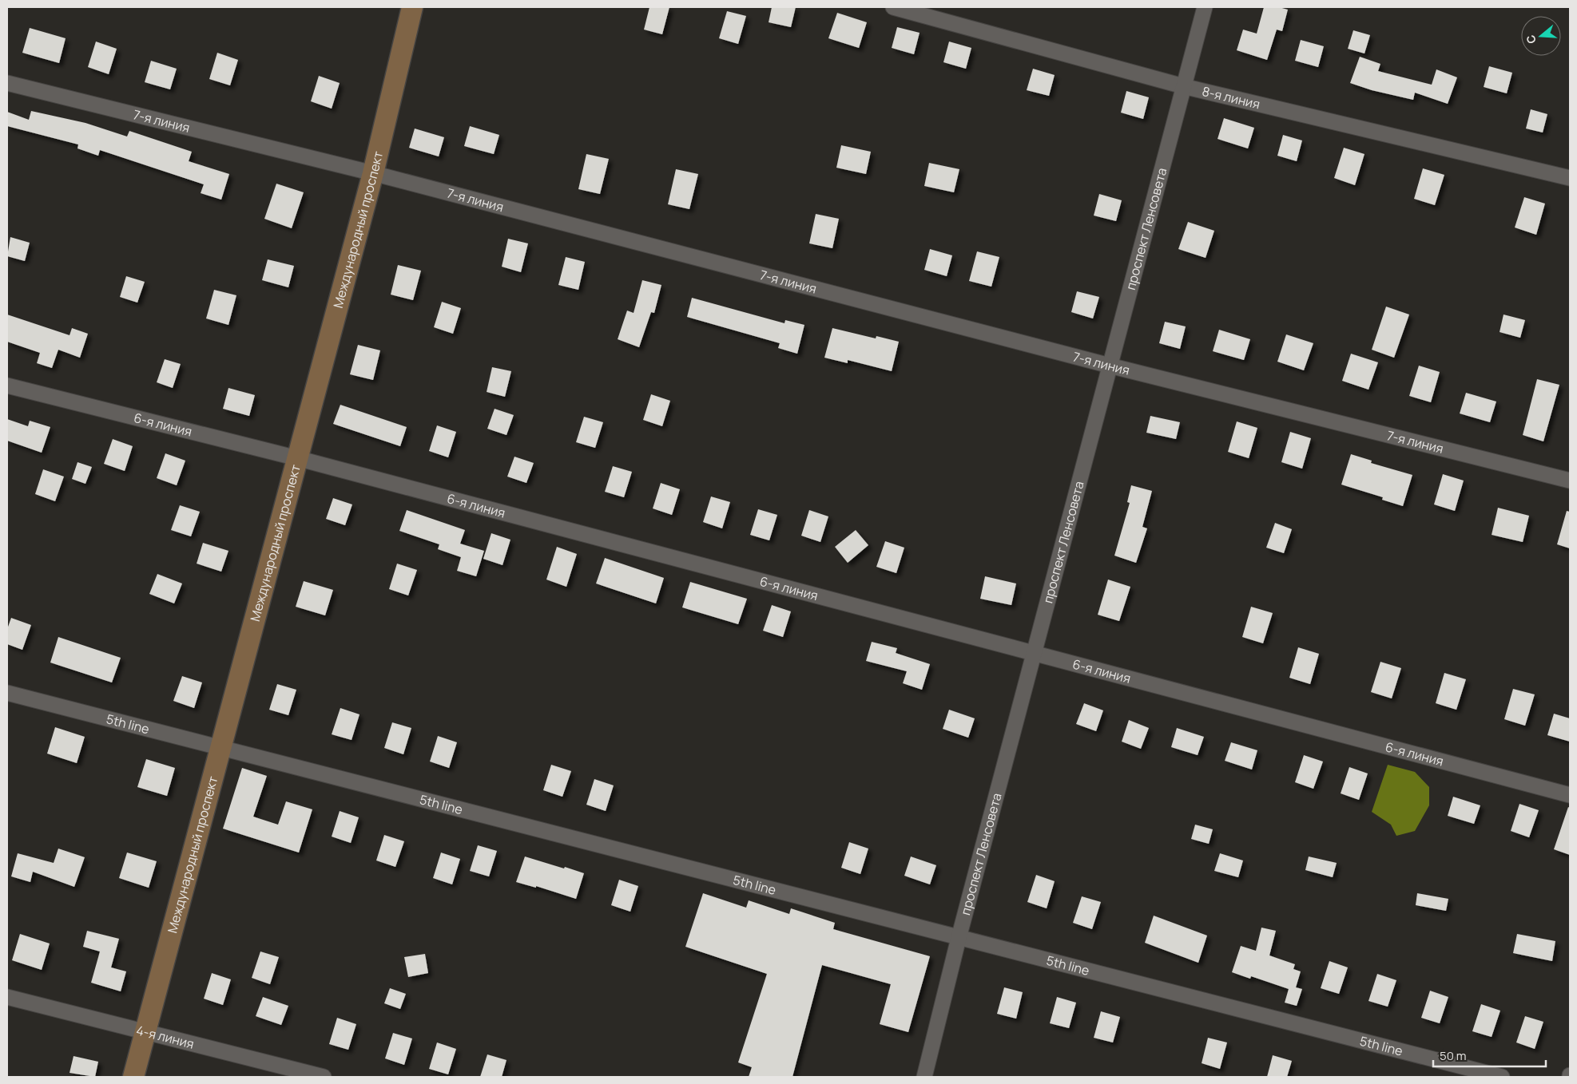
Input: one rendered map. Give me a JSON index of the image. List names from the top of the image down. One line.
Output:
{"streets":{"street":["8-я линия","7-я линия","проспект Ленсовета","Международный проспект","6-я линия","5th line","4-я линия"]},"crossings":[["8-я линия","проспект Ленсовета"],["7-я линия","проспект Ленсовета"],["7-я линия","Международный проспект"],["проспект Ленсовета","6-я линия"],["проспект Ленсовета","5th line"],["Международный проспект","6-я линия"],["Международный проспект","5th line"],["Международный проспект","4-я линия"]],"scale_bar":"50 m","north":"left"}
